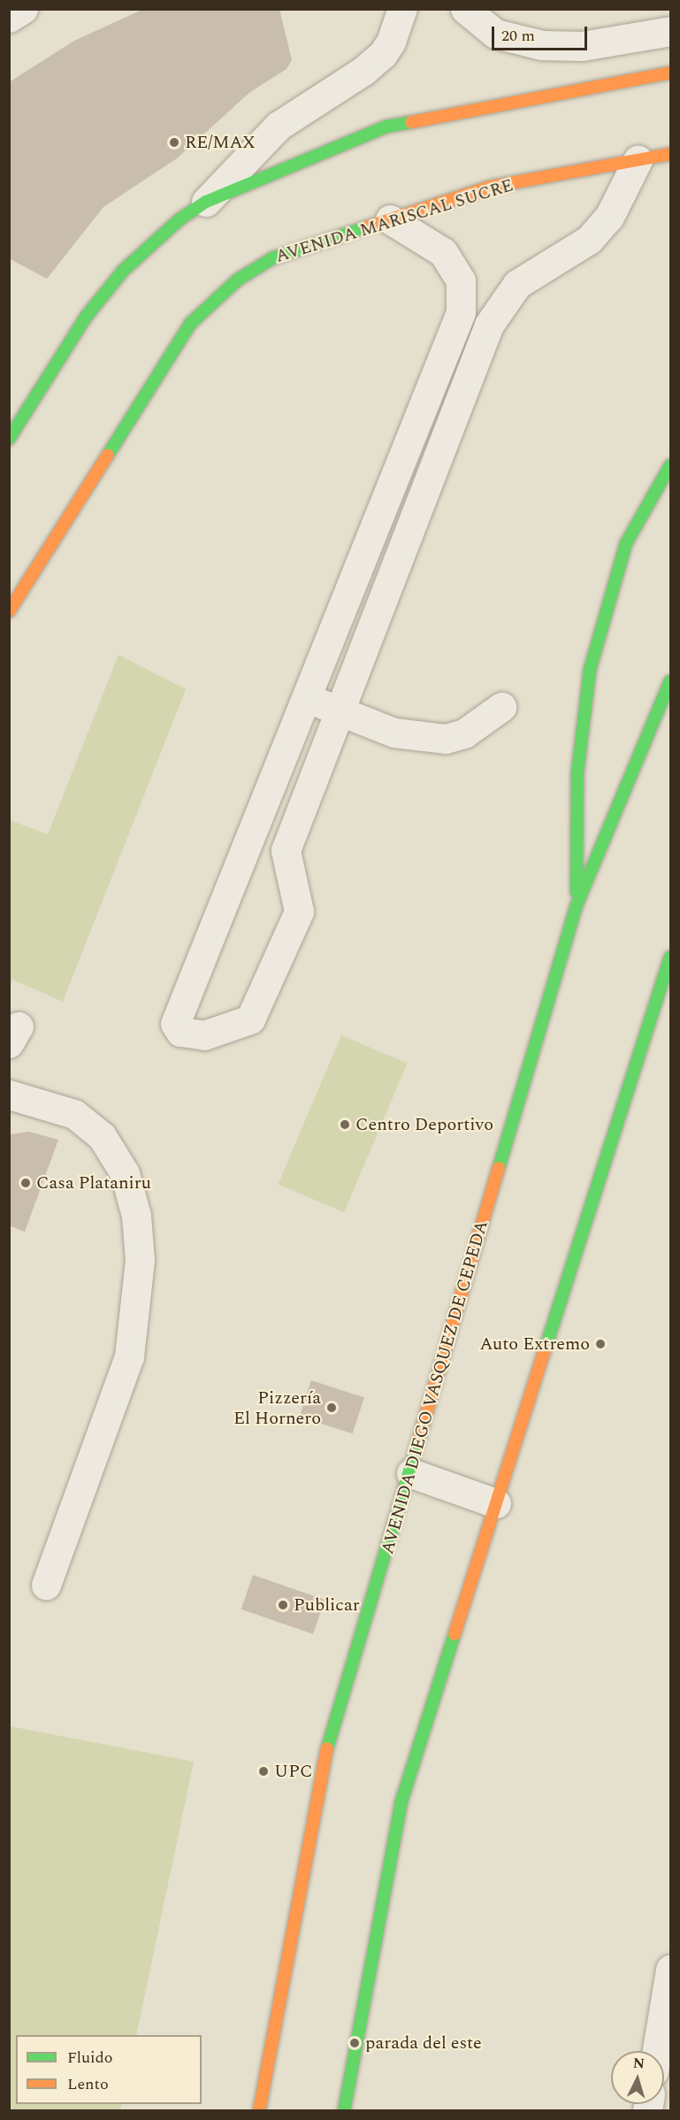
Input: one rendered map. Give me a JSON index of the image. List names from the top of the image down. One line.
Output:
{"streets":{"main road":["AVENIDA MARISCAL SUCRE","AVENIDA DIEGO VASQUEZ DE CEPEDA"]},"places":["RE/MAX","Centro Deportivo","Casa Plataniru","Auto Extremo","Pizzería El Hornero","Publicar","UPC","parada del este"],"legend":["Fluido","Lento"],"scale_bar":"20 m","north":"top"}
